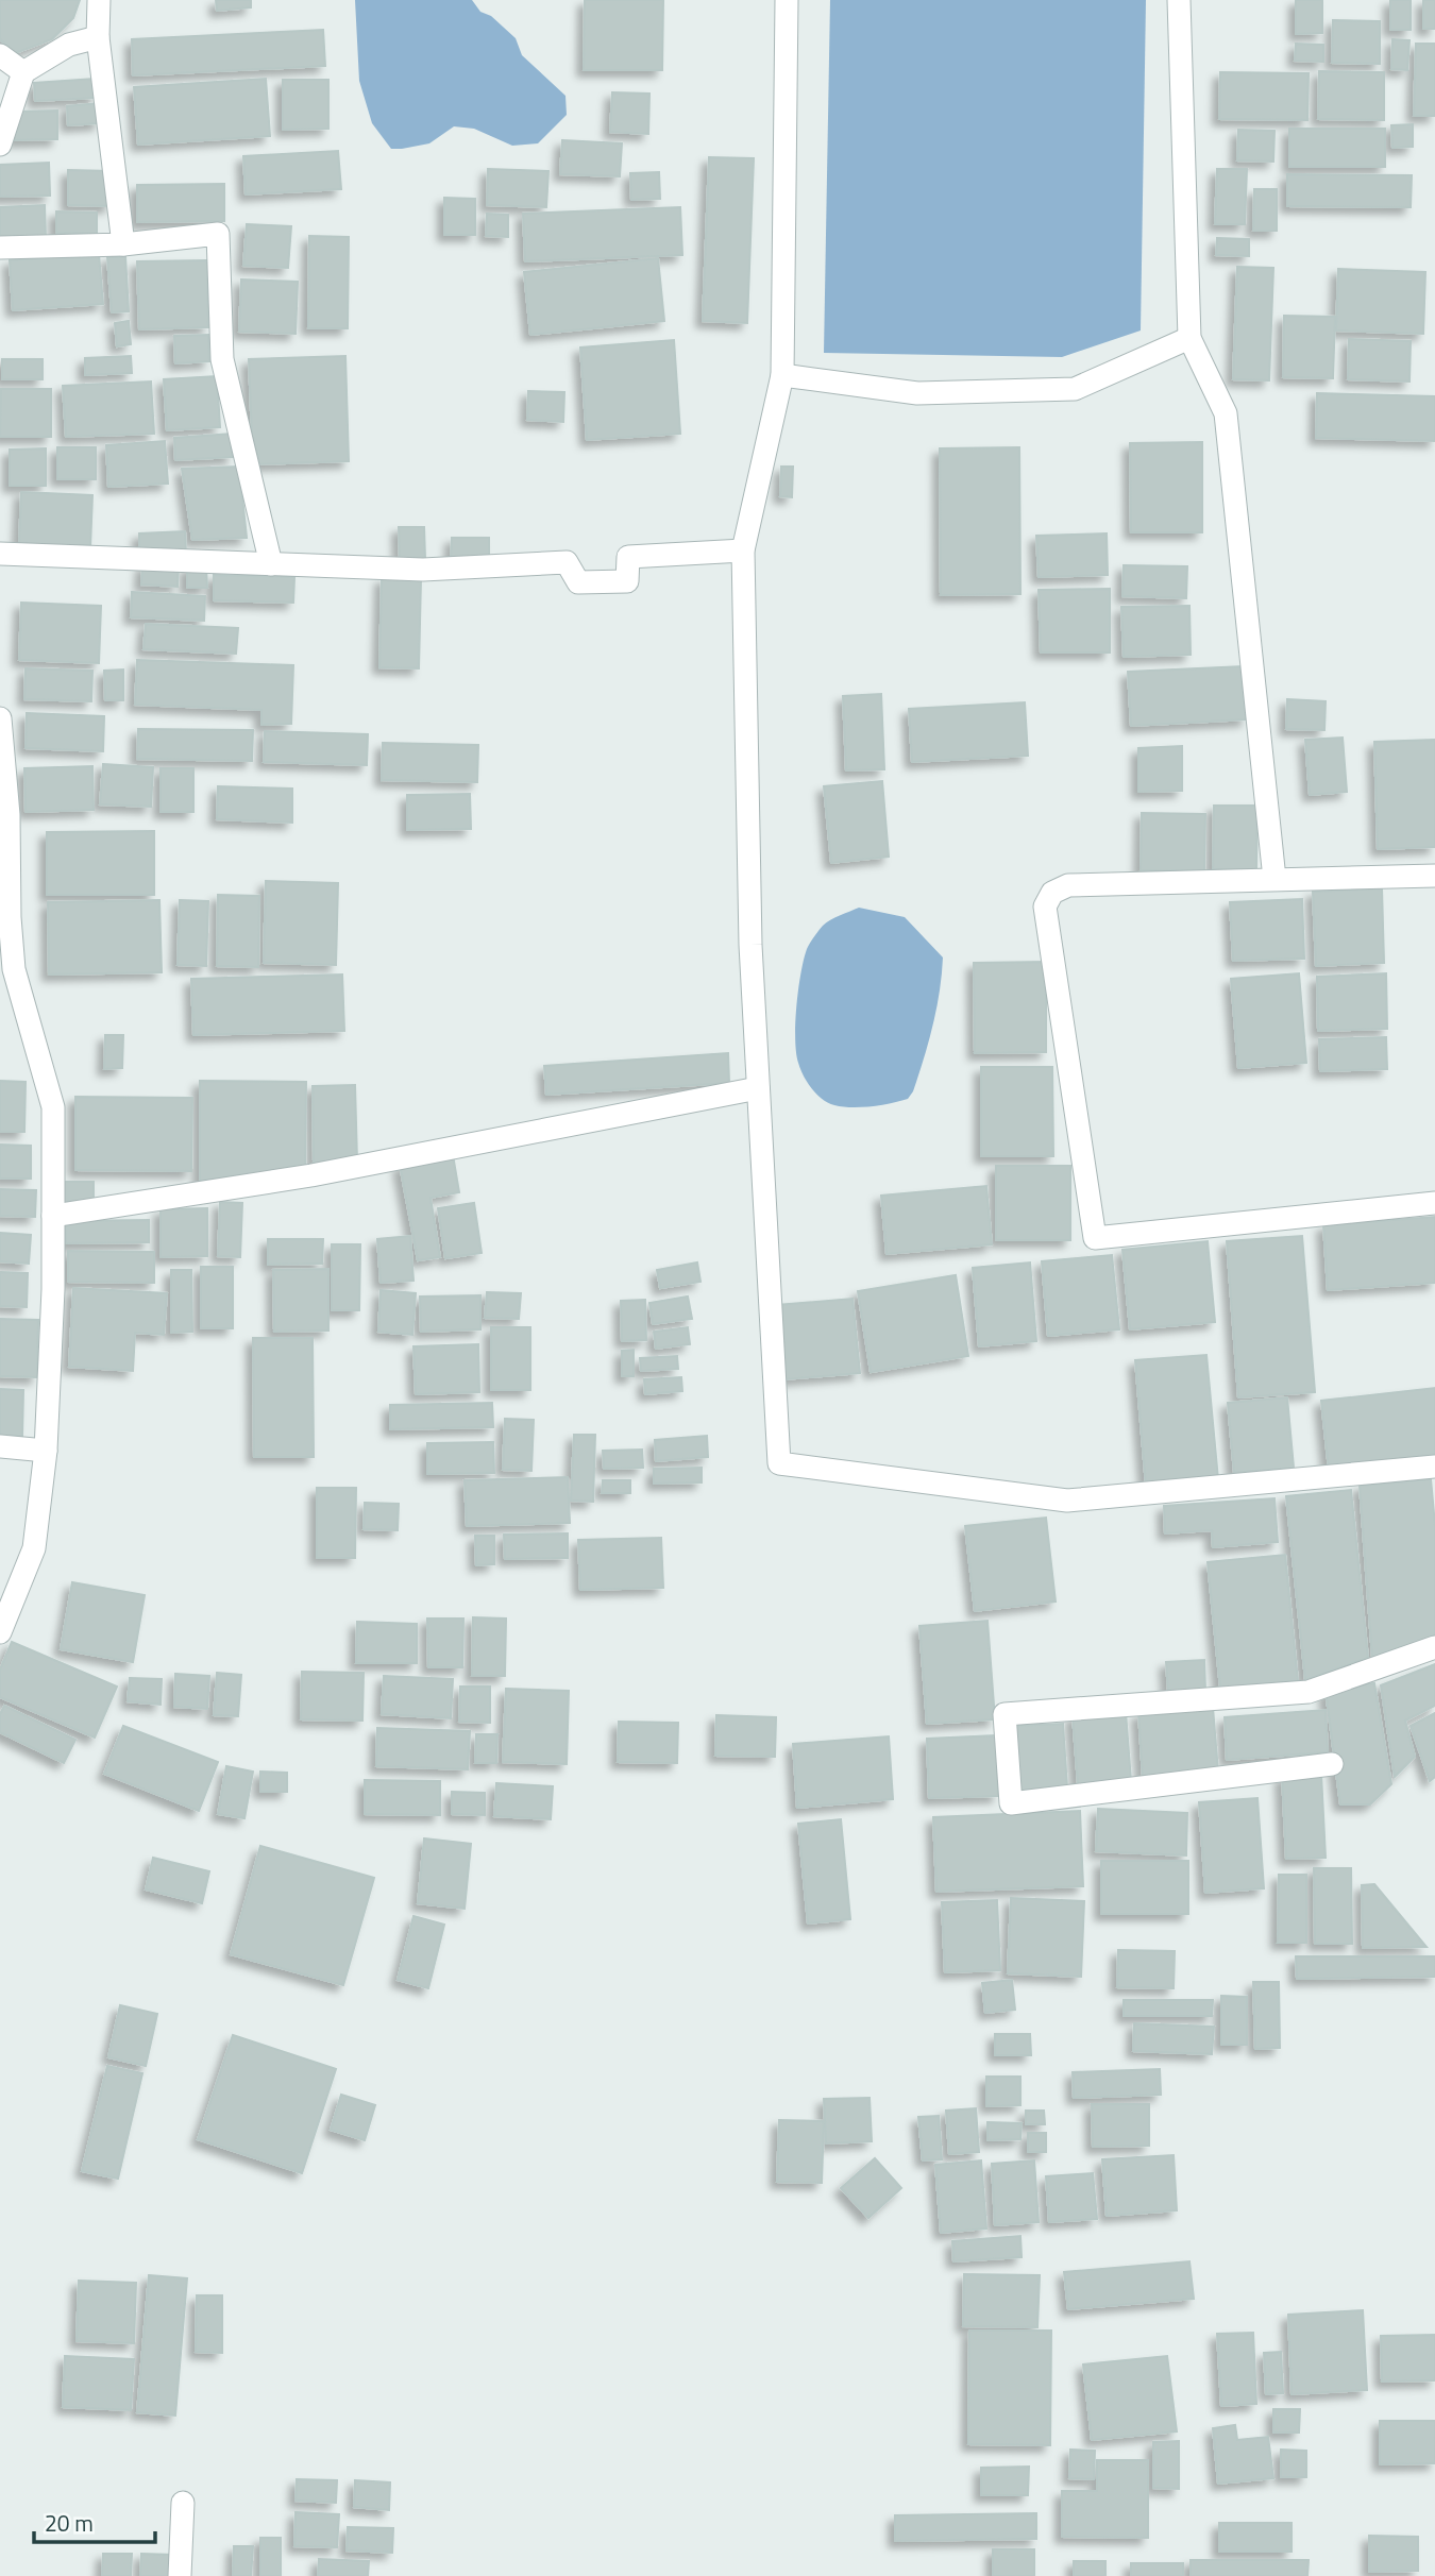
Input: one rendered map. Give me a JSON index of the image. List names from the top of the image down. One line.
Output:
{"scale_bar":"20 m"}
